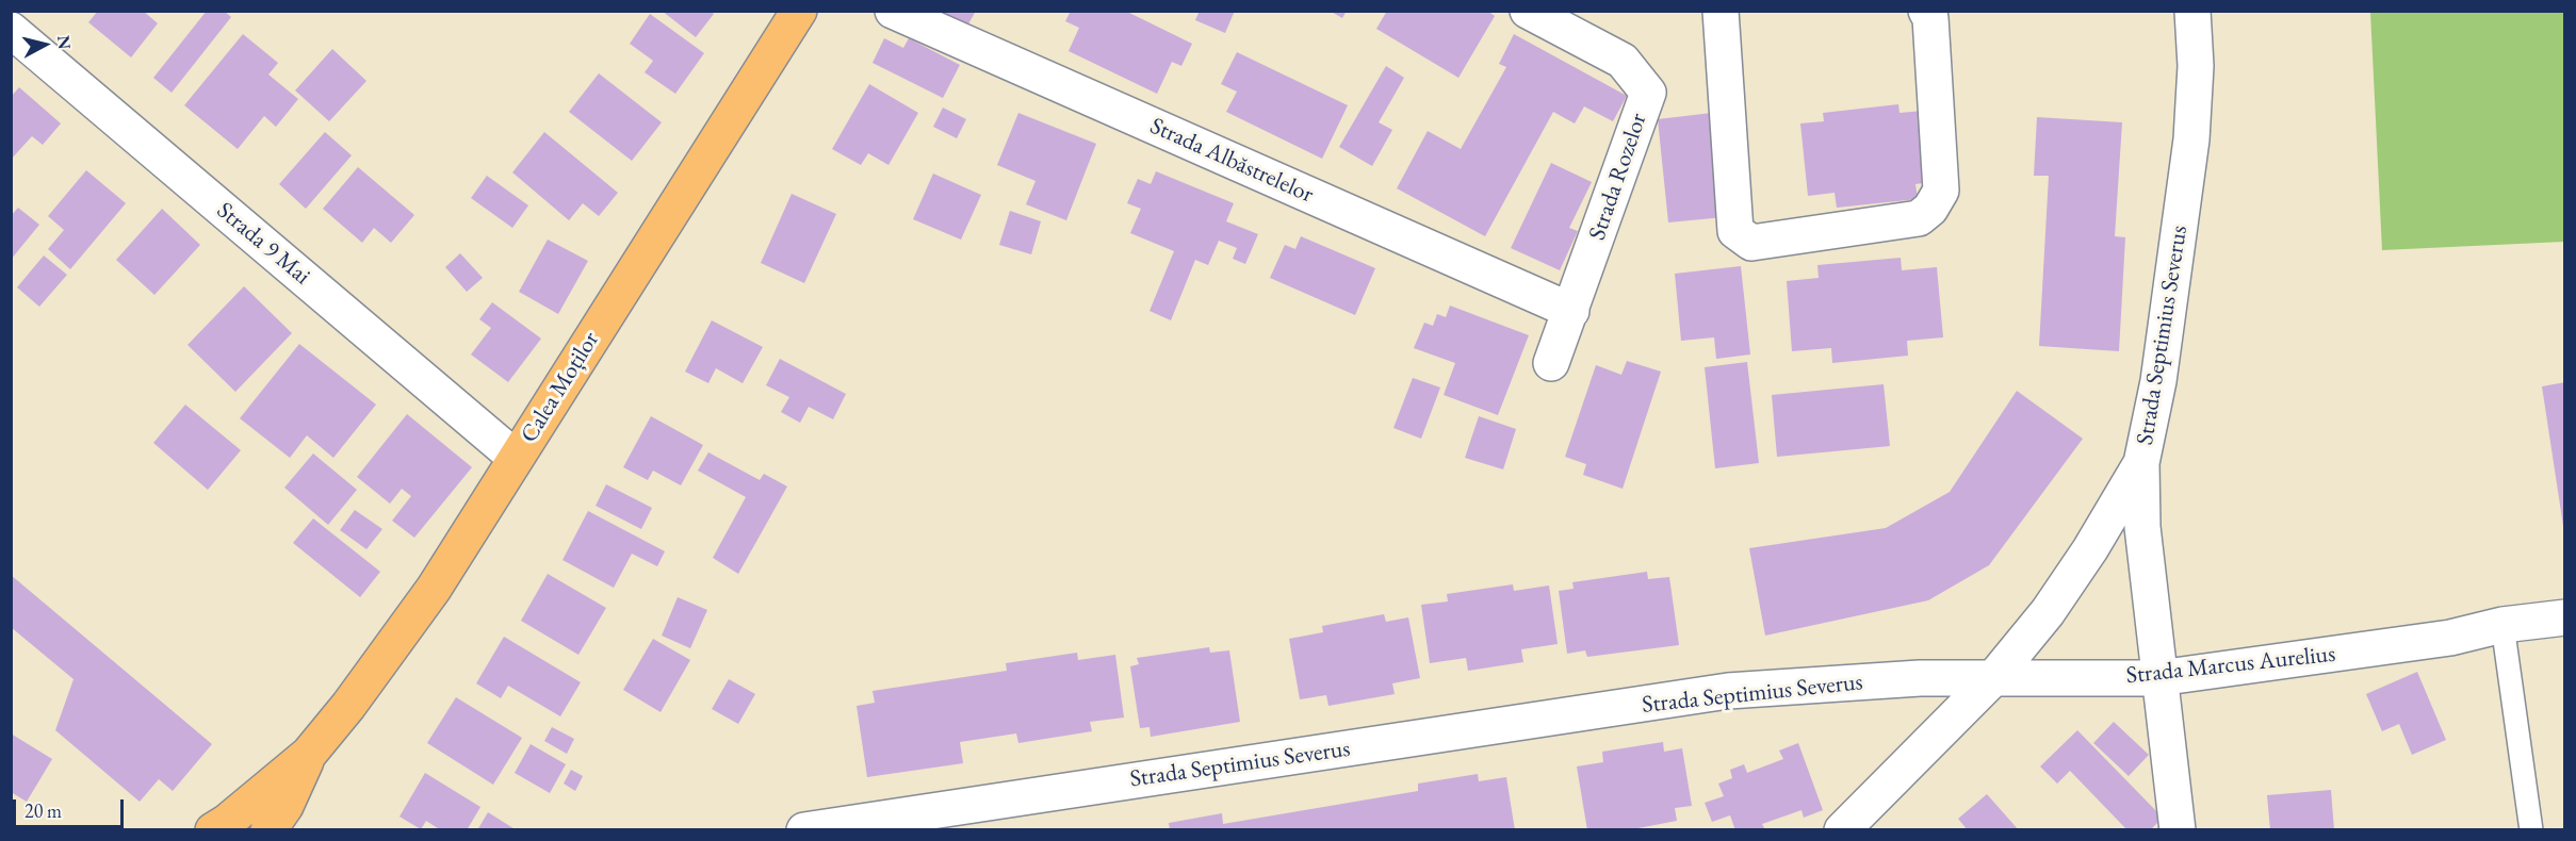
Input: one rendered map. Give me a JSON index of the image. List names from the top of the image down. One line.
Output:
{"streets":{"main road":["Calea Moților"],"street":["Strada Albăstrelelor","Strada Rozelor","Strada 9 Mai","Strada Septimius Severus","Strada Marcus Aurelius"]},"crossings":[["Strada Albăstrelelor","Strada Rozelor"],["Strada 9 Mai","Calea Moților"],["Strada Septimius Severus","Strada Marcus Aurelius"]],"scale_bar":"20 m","north":"right"}
